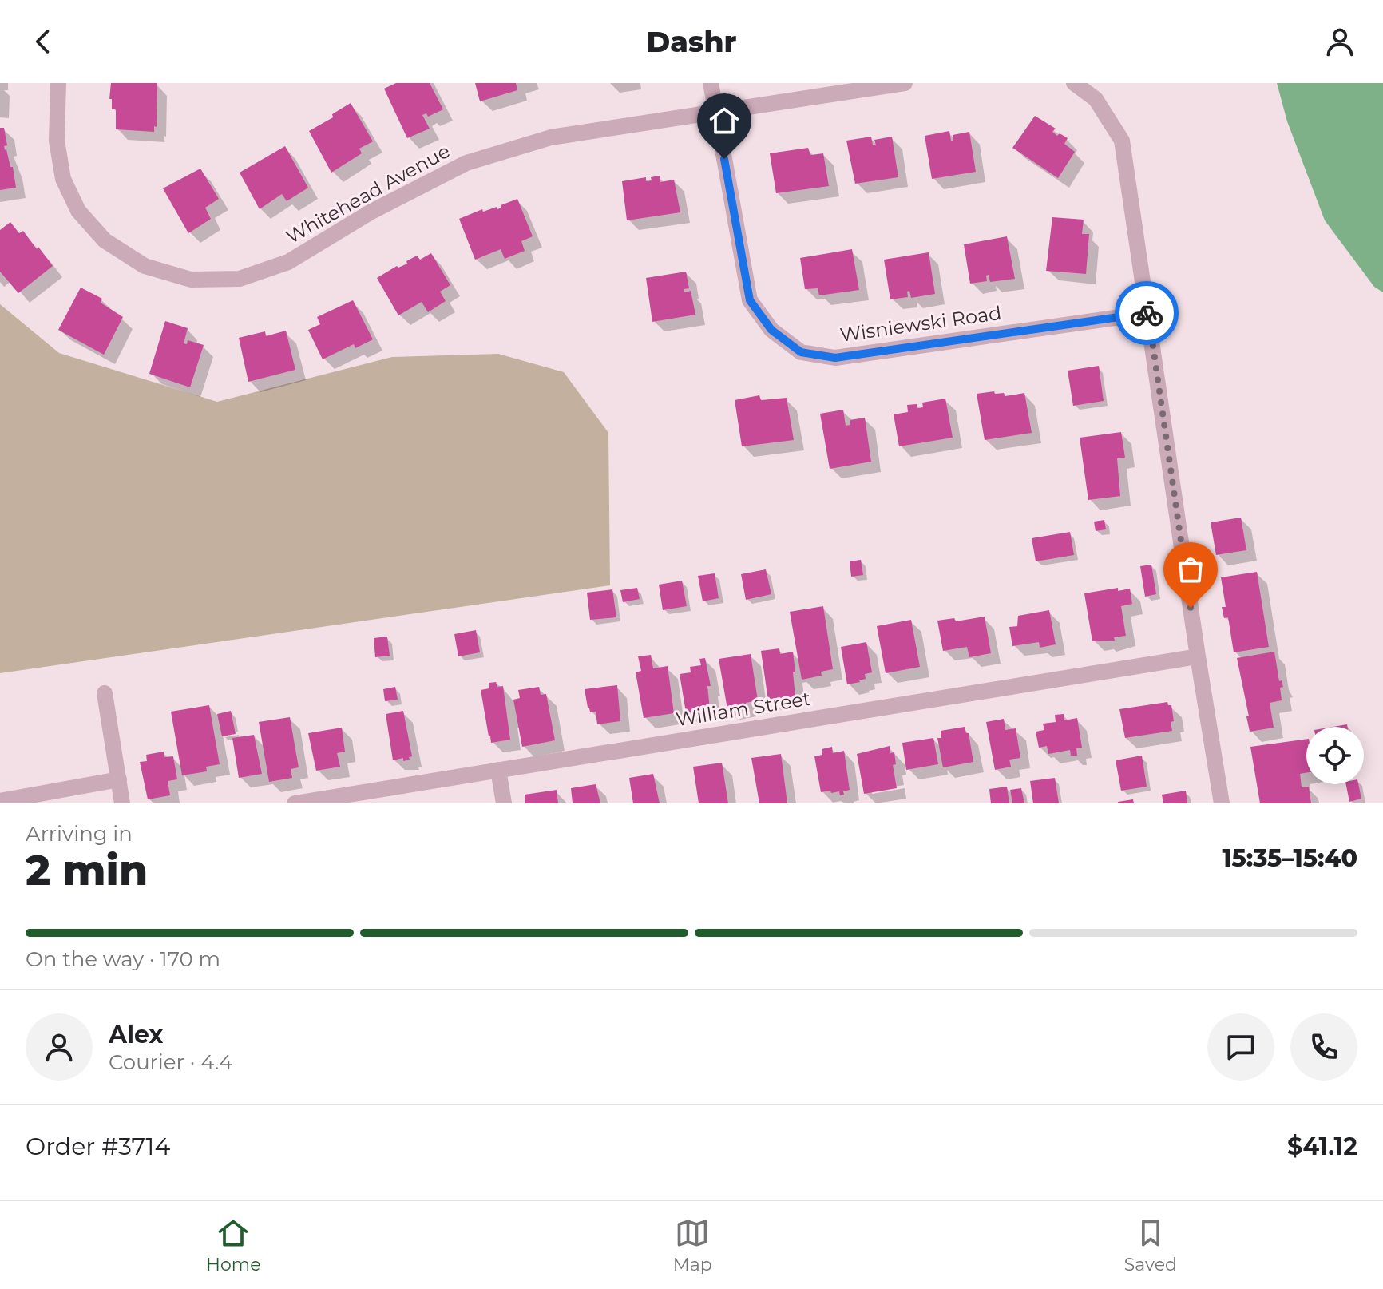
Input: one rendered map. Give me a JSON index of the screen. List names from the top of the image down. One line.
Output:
{"streets":{"street":["Whitehead Avenue","Wisniewski Road","William Street"]},"crossings":[["Whitehead Avenue","Wisniewski Road"]],"page":{"header":"Dashr","heading":["2 min","Arriving in","15:35–15:40"],"panel":["Alex","Courier · 4.4","Order #3714","$41.12"],"bar":"On the way · 170 m","tabs":["Home","Map","Saved"]}}
